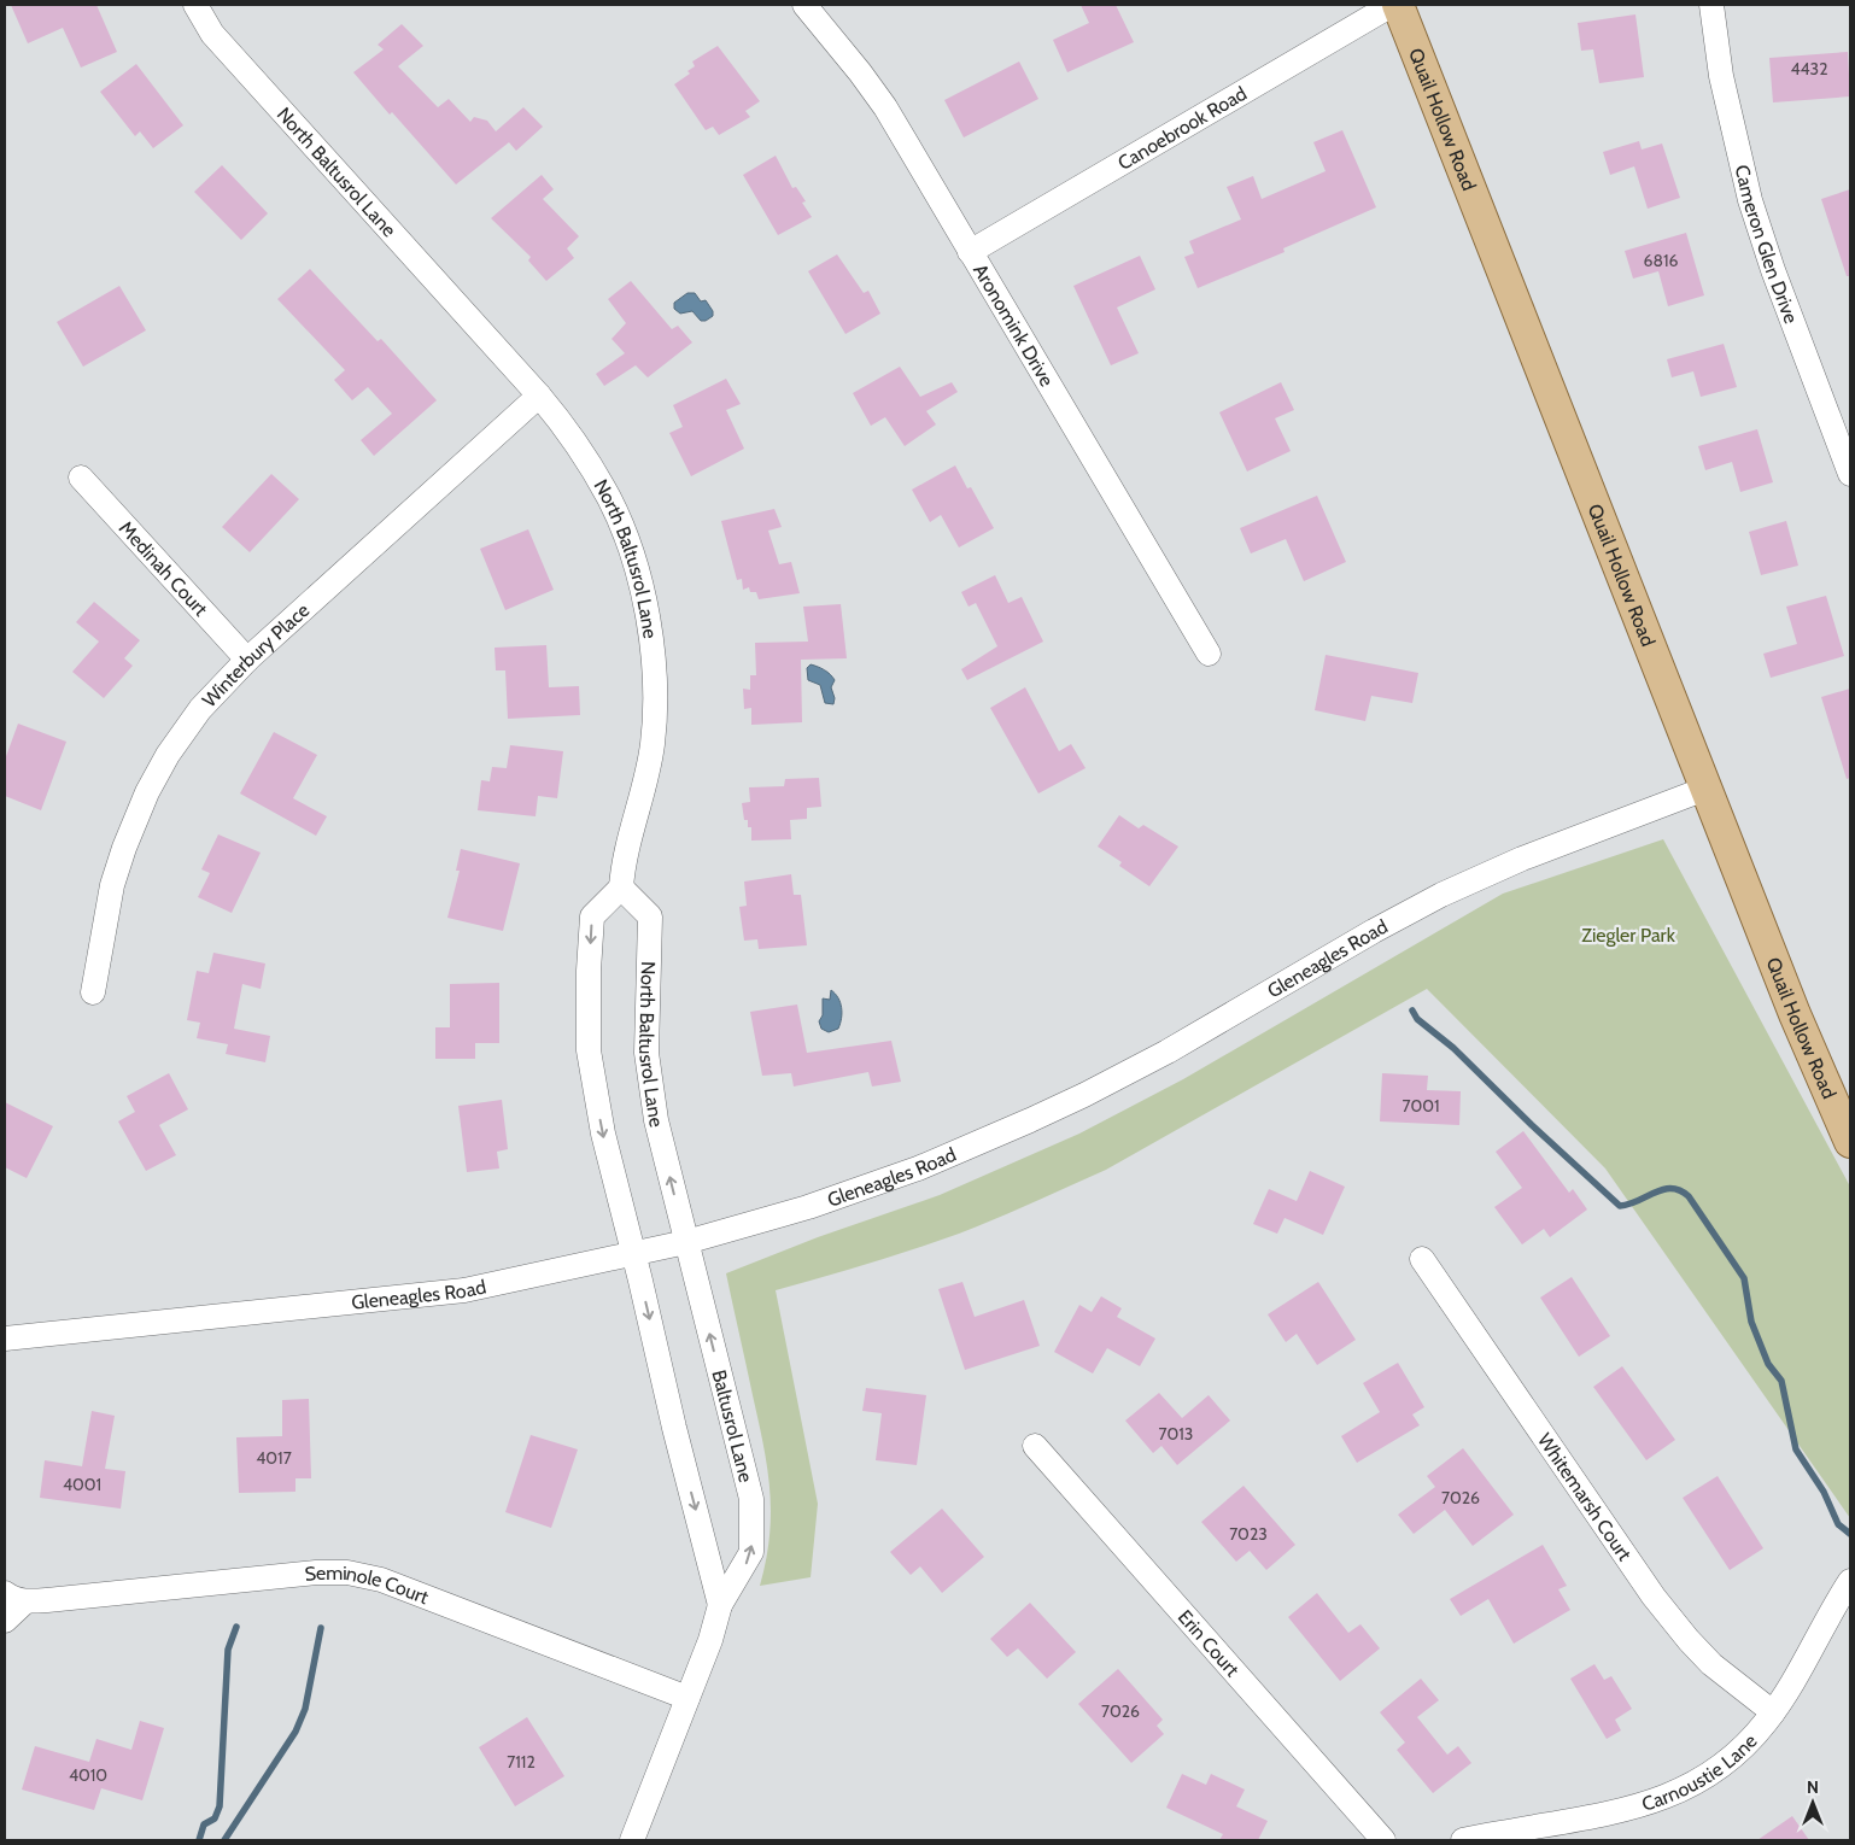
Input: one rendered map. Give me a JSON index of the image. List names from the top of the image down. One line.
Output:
{"streets":{"main road":["Quail Hollow Road"],"street":["Canoebrook Road","North Baltusrol Lane","Cameron Glen Drive","Aronomink Drive","Medinah Court","Winterbury Place","Gleneagles Road","Baltusrol Lane","Whitemarsh Court","Seminole Court","Erin Court","Carnoustie Lane"]},"crossings":[["Quail Hollow Road","Gleneagles Road"],["Canoebrook Road","Aronomink Drive"],["North Baltusrol Lane","Winterbury Place"],["North Baltusrol Lane","Gleneagles Road"],["North Baltusrol Lane","Baltusrol Lane"],["Medinah Court","Winterbury Place"],["Gleneagles Road","Baltusrol Lane"],["Baltusrol Lane","Seminole Court"],["Whitemarsh Court","Carnoustie Lane"]],"parks":["Ziegler Park"],"house_numbers":["4432","6816","7001","7013","4017","4001","7026","7023","7026","7112","4010"],"north":"top"}
